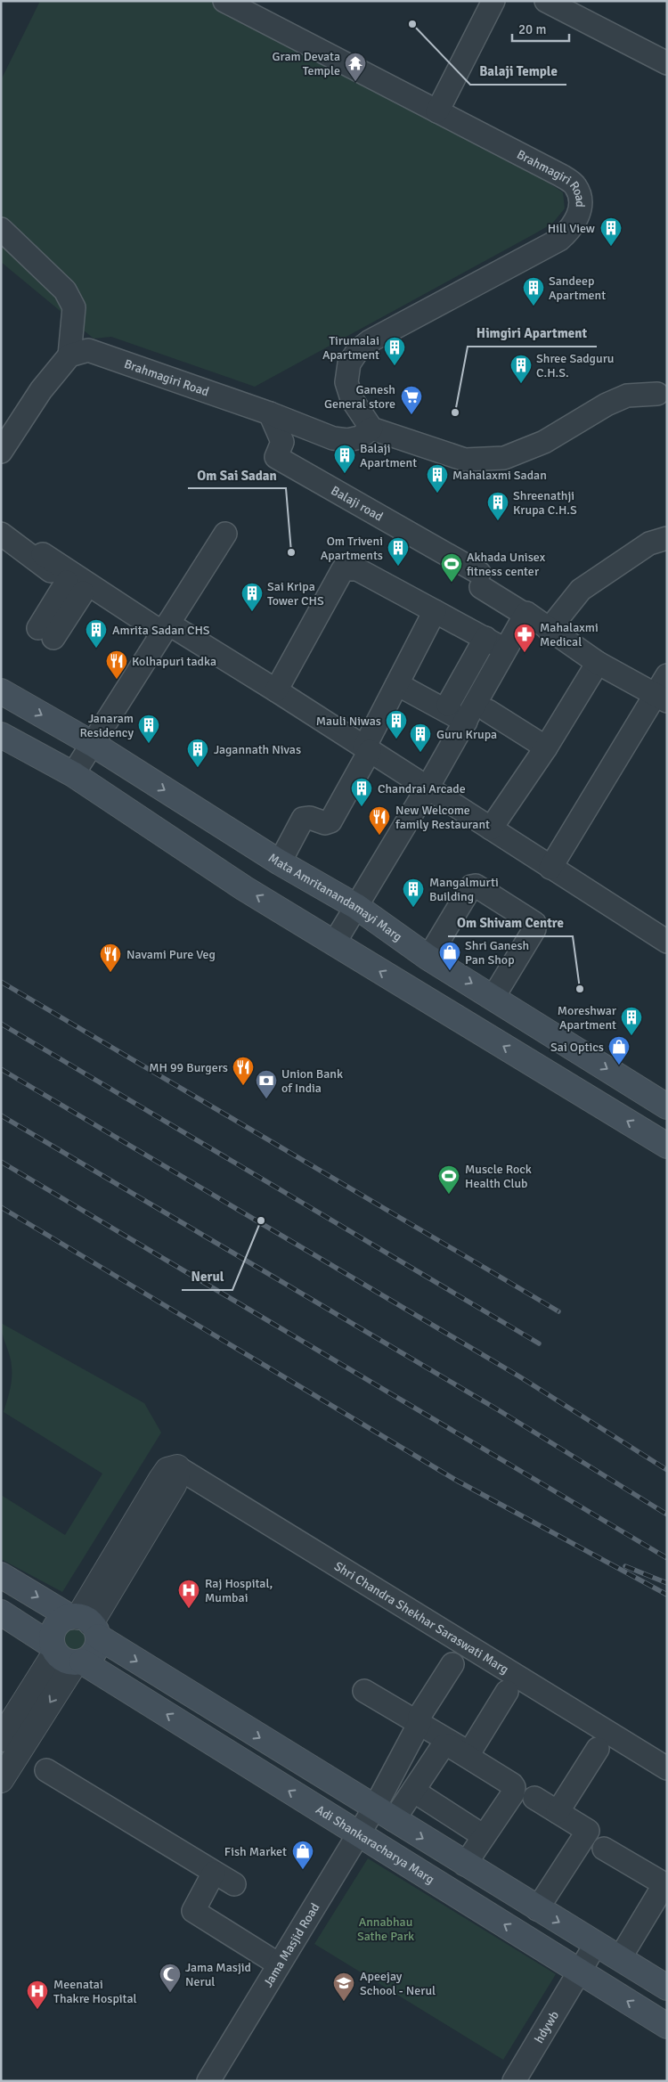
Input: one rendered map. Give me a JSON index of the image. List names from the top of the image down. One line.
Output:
{"streets":{"main road":["Mata Amritanandamayi Marg","Adi Shankaracharya Marg"],"street":["Brahmagiri Road","Balaji road","Shri Chandra Shekhar Saraswati Marg","Jama Masjid Road","hdywb"]},"crossings":[["Brahmagiri Road","Balaji road"],["Adi Shankaracharya Marg","Jama Masjid Road"],["Adi Shankaracharya Marg","hdywb"]],"parks":["Annabhau Sathe Park"],"places":{"other":["Balaji Temple","Himgiri Apartment","Om Sai Sadan","Om Shivam Centre","Nerul"],"temple":["Gram Devata Temple"],"building":["Hill View","Sandeep Apartment","Tirumalai Apartment","Shree Sadguru C.H.S.","Balaji Apartment","Mahalaxmi Sadan","Shreenathji Krupa C.H.S","Om Triveni Apartments","Sai Kripa Tower CHS","Amrita Sadan CHS","Mauli Niwas","Janaram Residency","Guru Krupa","Jagannath Nivas","Chandrai Arcade","Mangalmurti Building","Moreshwar Apartment"],"supermarket":["Ganesh General store"],"sports":["Akhada Unisex fitness center","Muscle Rock Health Club"],"pharmacy":["Mahalaxmi Medical"],"restaurant":["Kolhapuri tadka","New Welcome family Restaurant","Navami Pure Veg","MH 99 Burgers"],"shop":["Shri Ganesh Pan Shop","Sai Optics","Fish Market"],"bank":["Union Bank of India"],"hospital":["Raj Hospital, Mumbai","Meenatai Thakre Hospital"],"mosque":["Jama Masjid Nerul"],"school or university":["Apeejay School - Nerul"]},"scale_bar":"20 m"}
